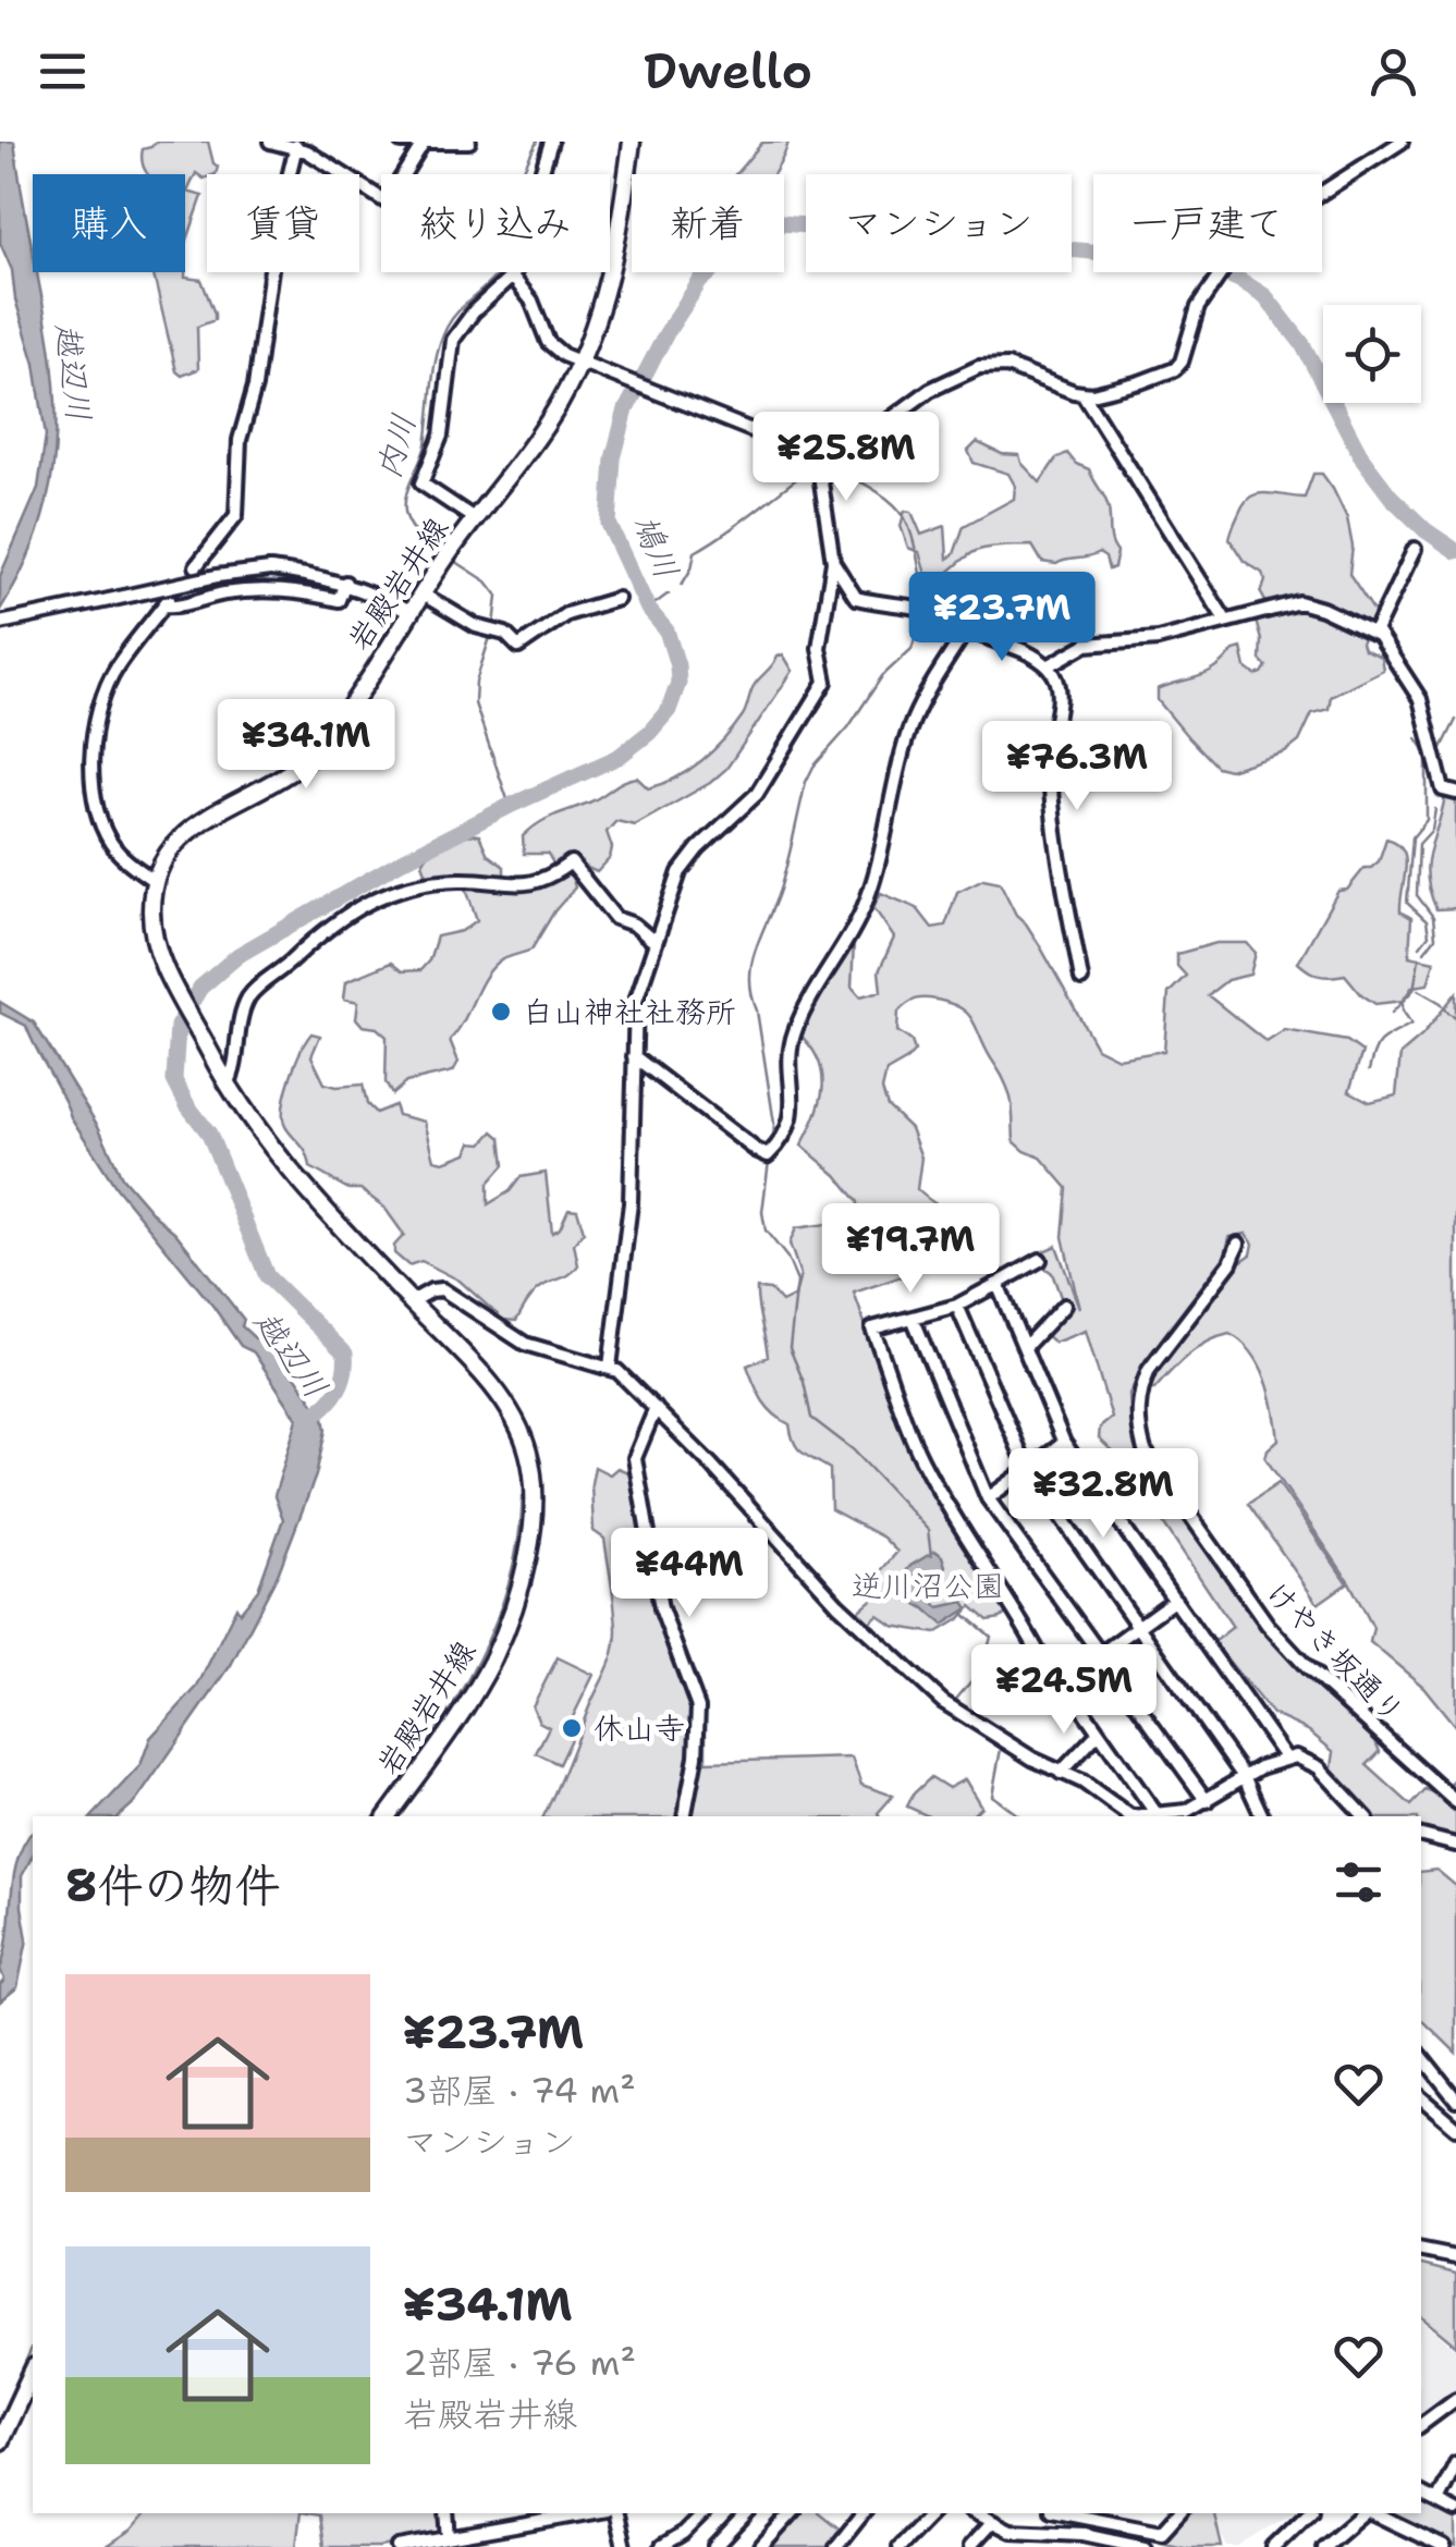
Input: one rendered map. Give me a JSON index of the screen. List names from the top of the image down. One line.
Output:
{"streets":{"main road":["岩殿岩井線"],"street":["けやき坂通り"]},"water":["越辺川","内川","鳩川"],"parks":["逆川沼公園"],"places":["白山神社社務所","休山寺"],"page":{"header":"Dwello","chip":["購入","賃貸","絞り込み","新着","マンション","一戸建て"],"price":["¥25.8M","¥23.7M","¥34.1M","¥76.3M","¥19.7M","¥32.8M","¥44M","¥24.5M"],"heading":"8件の物件","list":[{"name":"¥23.7M","note":"3部屋 · 74 m² · マンション"},{"name":"¥34.1M","note":"2部屋 · 76 m² · 岩殿岩井線"}]}}
